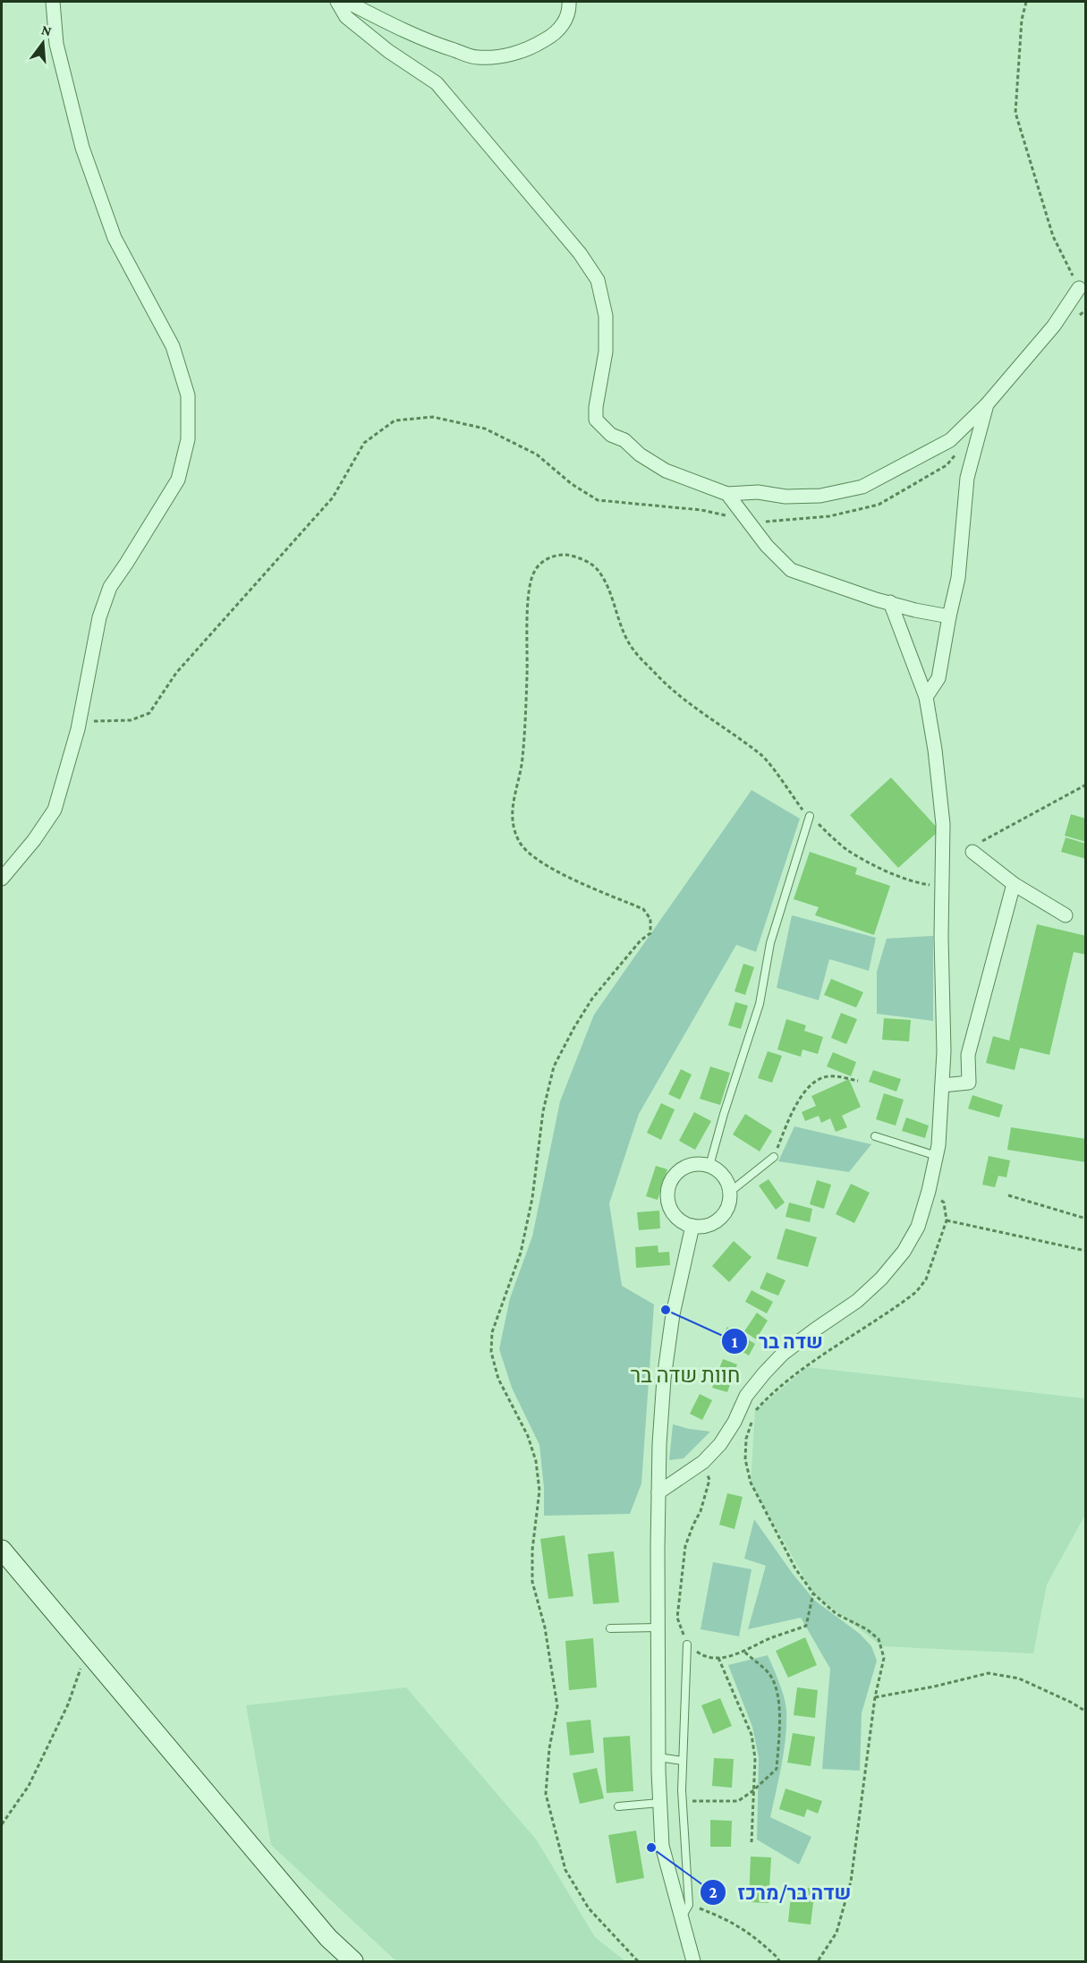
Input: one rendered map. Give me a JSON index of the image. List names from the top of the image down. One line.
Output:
{"districts":["חוות שדה בר"],"places":["שדה בר","שדה בר/מרכז"],"north":"top"}
